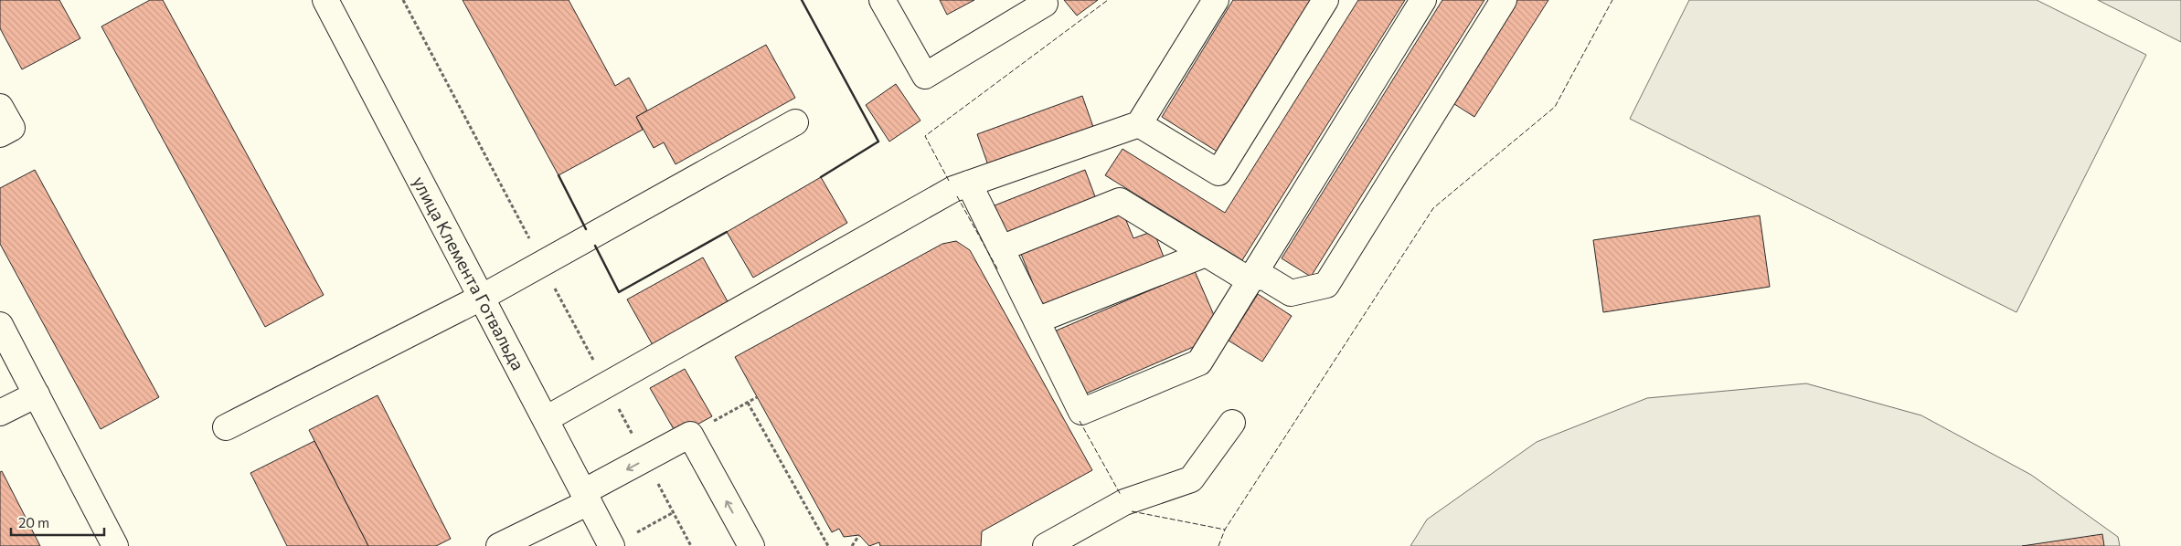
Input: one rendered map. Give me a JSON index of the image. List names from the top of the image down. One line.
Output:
{"streets":{"street":["улица Клемента Готвальда"]},"scale_bar":"20 m"}
